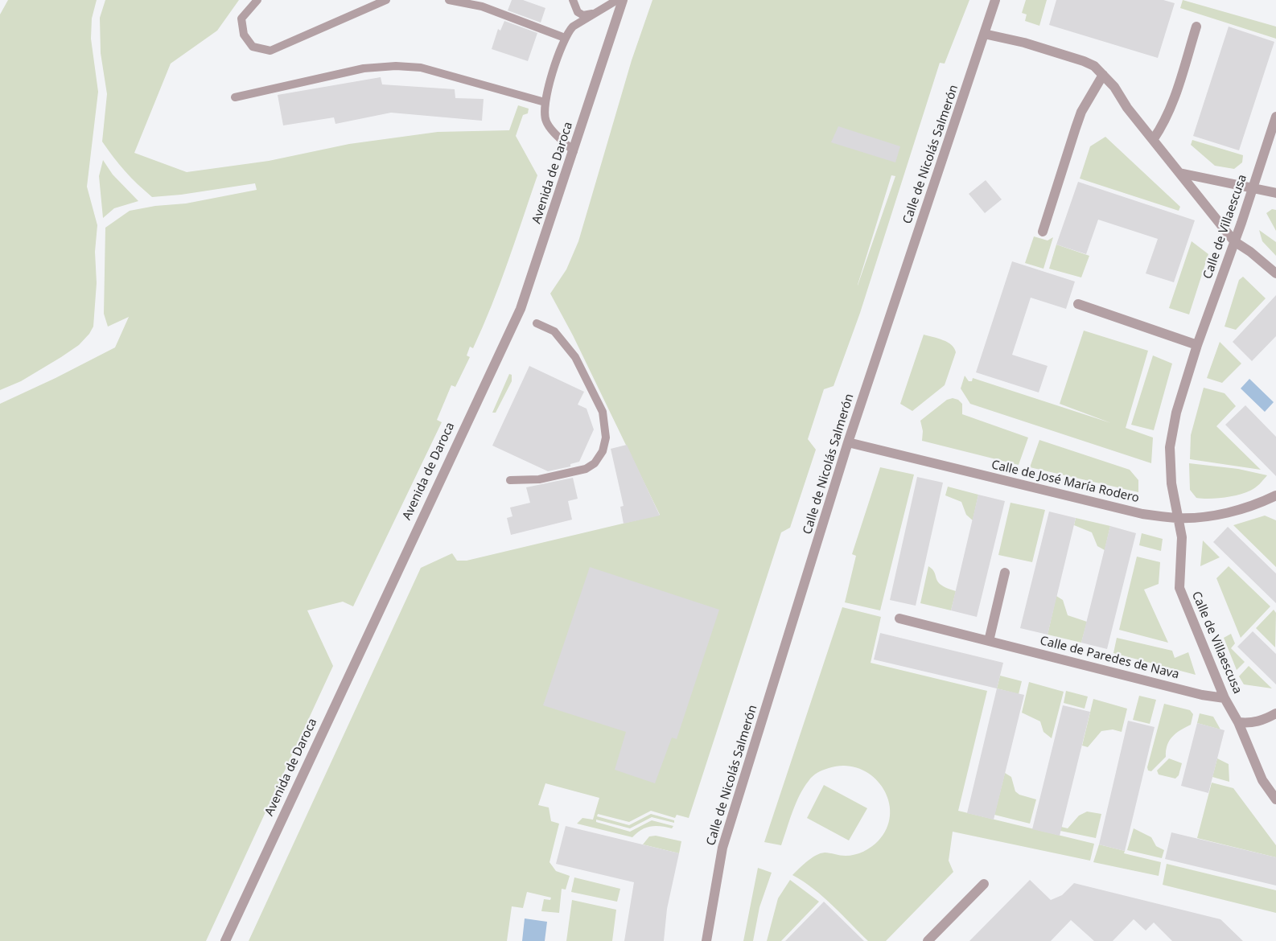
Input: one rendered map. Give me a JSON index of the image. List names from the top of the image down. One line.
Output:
{"streets":{"street":["Calle de Nicolás Salmerón","Avenida de Daroca","Calle de Villaescusa","Calle de José María Rodero","Calle de Paredes de Nava"]},"crossings":[["Calle de Nicolás Salmerón","Calle de José María Rodero"],["Calle de Villaescusa","Calle de José María Rodero"],["Calle de Villaescusa","Calle de Paredes de Nava"]]}
